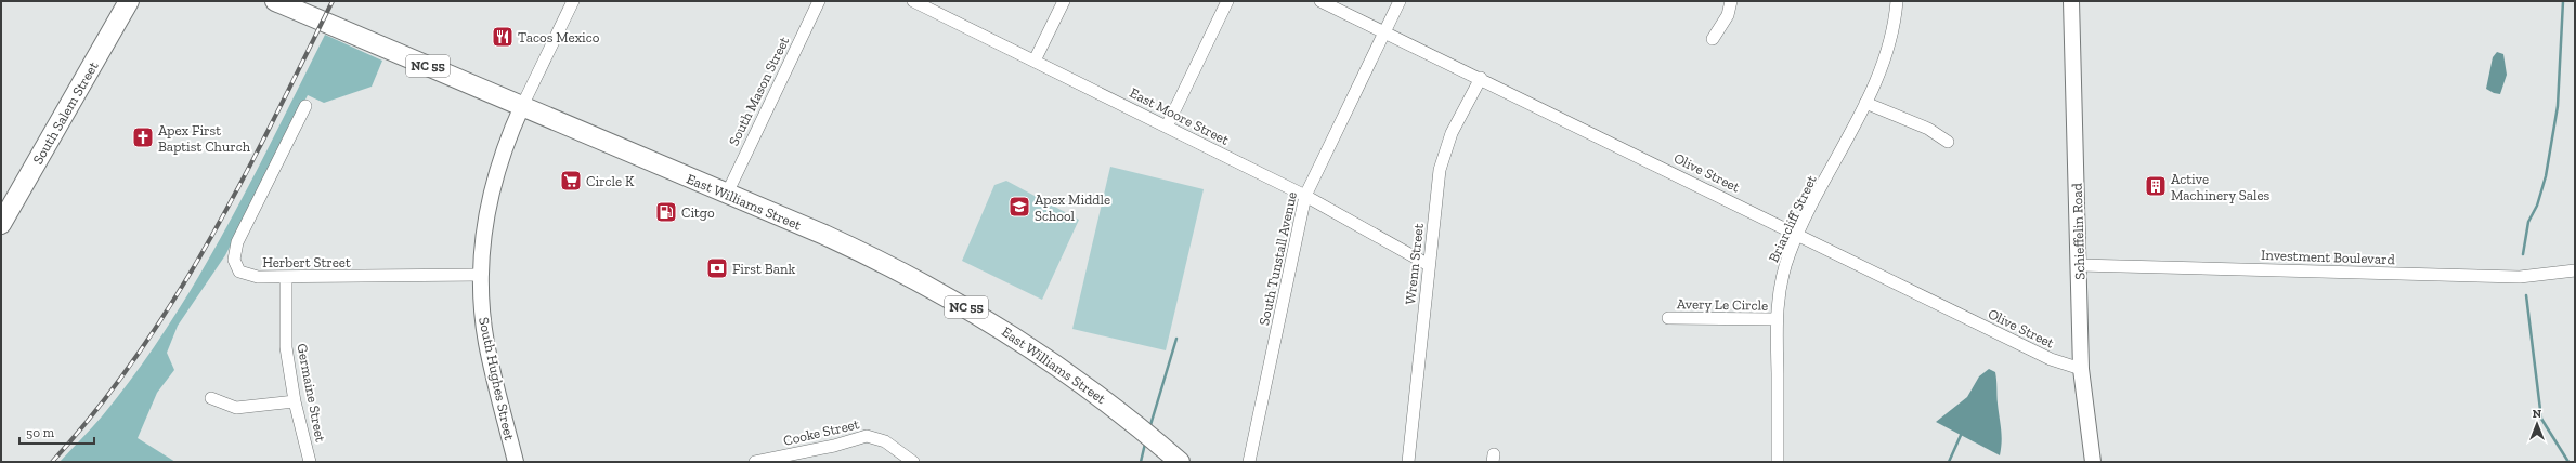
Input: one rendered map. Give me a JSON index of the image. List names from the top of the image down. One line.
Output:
{"streets":{"main road":["NC 55","South Salem Street","East Williams Street"],"street":["South Mason Street","East Moore Street","Olive Street","Briarcliff Street","Schieffelin Road","Investment Boulevard","South Tunstall Avenue","Herbert Street","Wrenn Street","Avery Le Circle","South Hughes Street","Germaine Street","Cooke Street"]},"crossings":[["South Mason Street","East Williams Street"],["East Moore Street","South Tunstall Avenue"],["East Moore Street","Wrenn Street"],["Olive Street","Briarcliff Street"],["Olive Street","Schieffelin Road"],["Olive Street","South Tunstall Avenue"],["Olive Street","Wrenn Street"],["East Williams Street","South Hughes Street"],["Briarcliff Street","Avery Le Circle"],["Schieffelin Road","Investment Boulevard"],["Herbert Street","South Hughes Street"],["Herbert Street","Germaine Street"]],"places":{"restaurant":["Tacos Mexico"],"church":["Apex First Baptist Church"],"supermarket":["Circle K"],"building":["Active Machinery Sales"],"school or university":["Apex Middle School"],"fuel station":["Citgo"],"bank":["First Bank"]},"scale_bar":"50 m","north":"top"}
